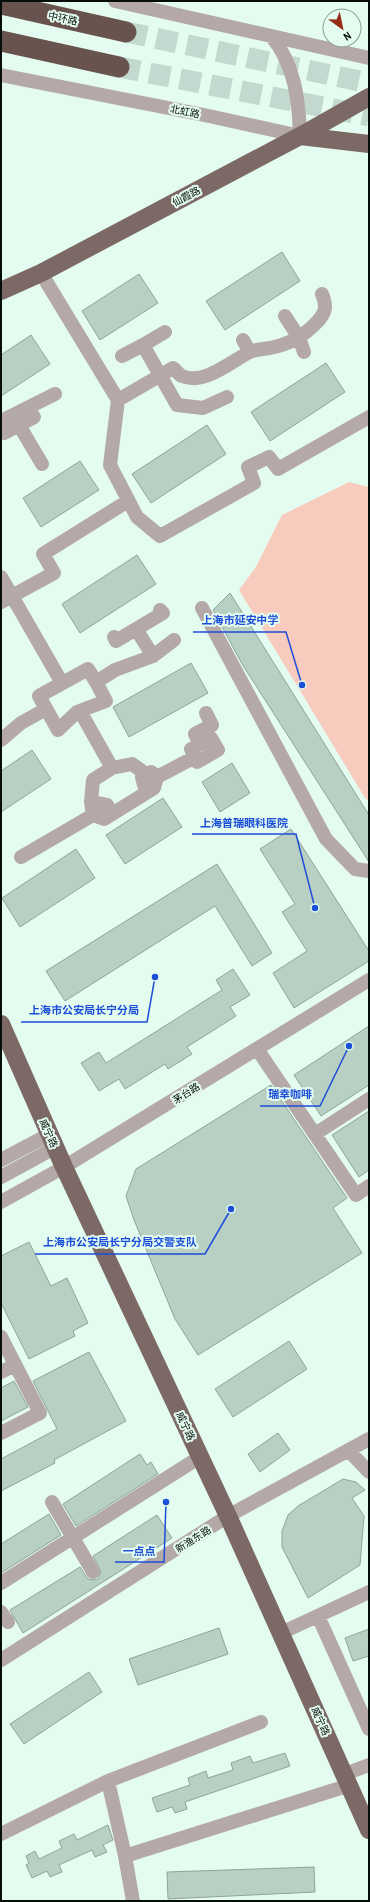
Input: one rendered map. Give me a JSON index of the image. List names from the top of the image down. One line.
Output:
{"streets":{"highway":["中环路"],"main road":["北虹路","仙霞路","威宁路"],"street":["茅台路","新渔东路"]},"crossings":[["北虹路","仙霞路"],["茅台路","威宁路"],["威宁路","新渔东路"]],"places":["上海市延安中学","上海普瑞眼科医院","上海市公安局长宁分局","瑞幸咖啡","上海市公安局长宁分局交警支队","一点点"],"north":"bottom right"}
